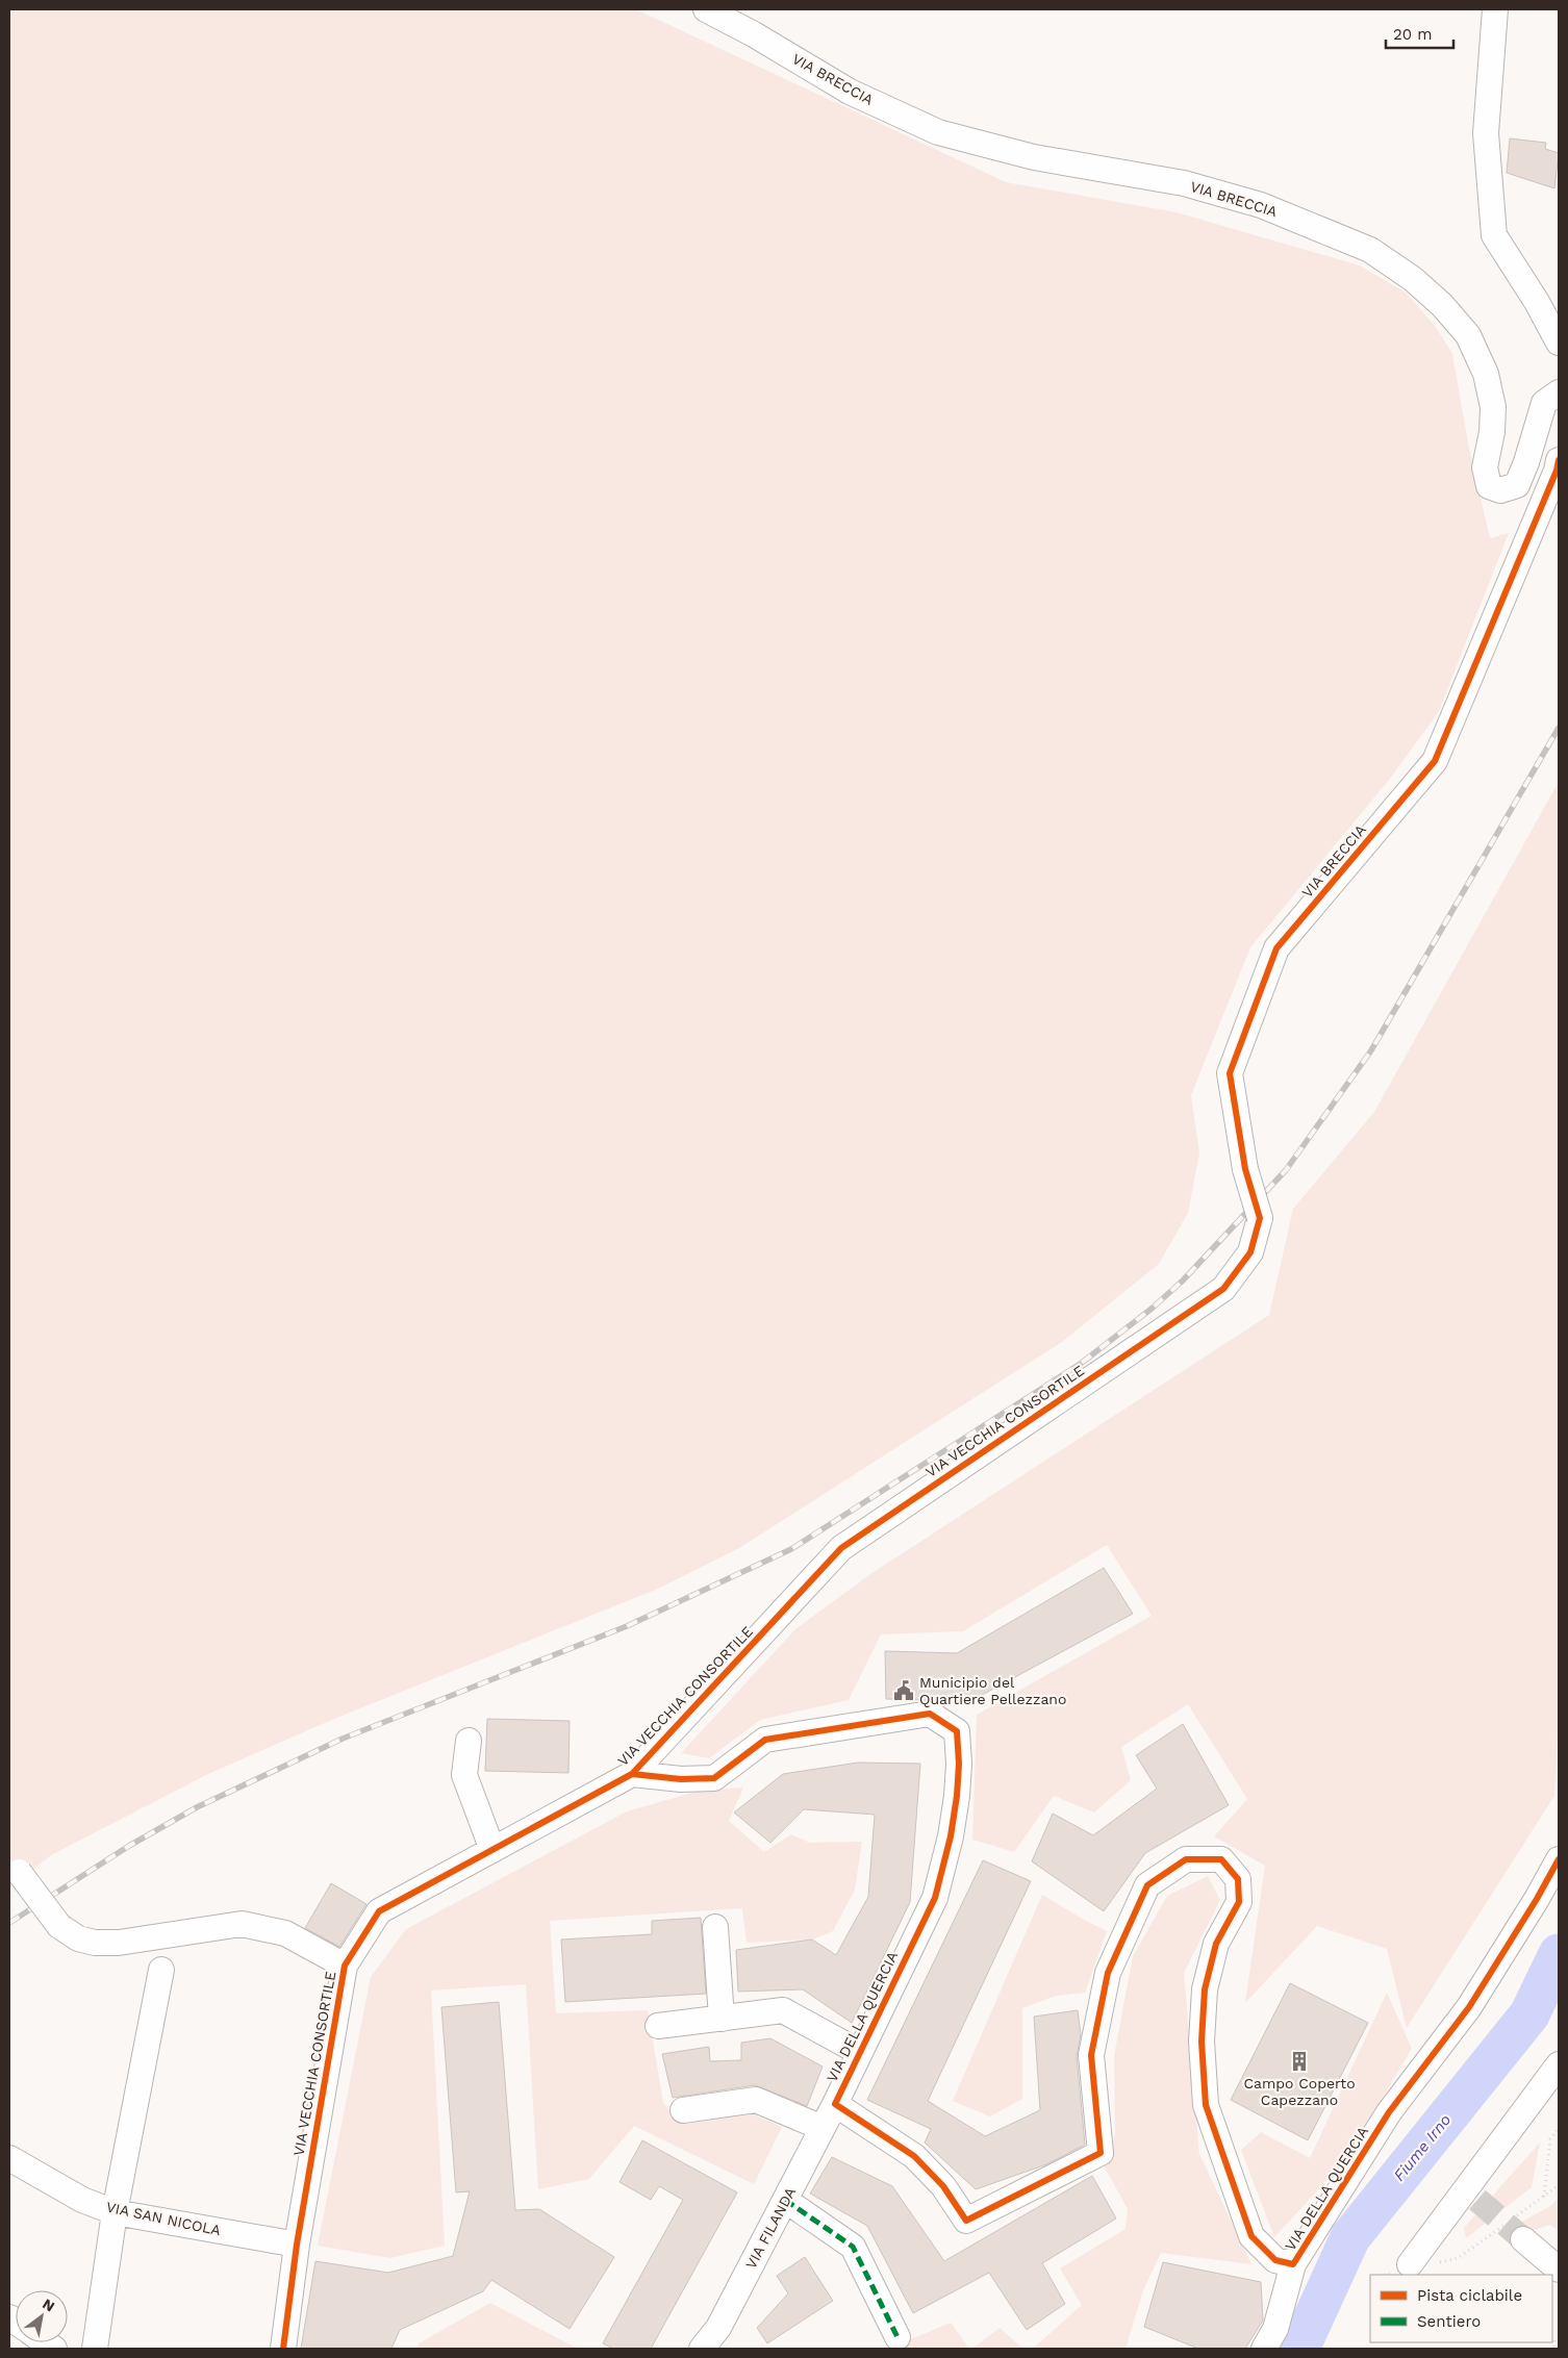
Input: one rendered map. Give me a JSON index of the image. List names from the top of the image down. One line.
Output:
{"streets":{"street":["VIA BRECCIA","VIA VECCHIA CONSORTILE","VIA DELLA QUERCIA","VIA SAN NICOLA","VIA FILANDA"]},"crossings":[["VIA BRECCIA","VIA VECCHIA CONSORTILE"],["VIA VECCHIA CONSORTILE","VIA DELLA QUERCIA"],["VIA VECCHIA CONSORTILE","VIA SAN NICOLA"],["VIA DELLA QUERCIA","VIA FILANDA"]],"water":["Fiume Irno"],"places":{"public building":["Municipio del Quartiere Pellezzano"],"building":["Campo Coperto Capezzano"]},"legend":["Pista ciclabile","Sentiero"],"scale_bar":"20 m","north":"top right"}
